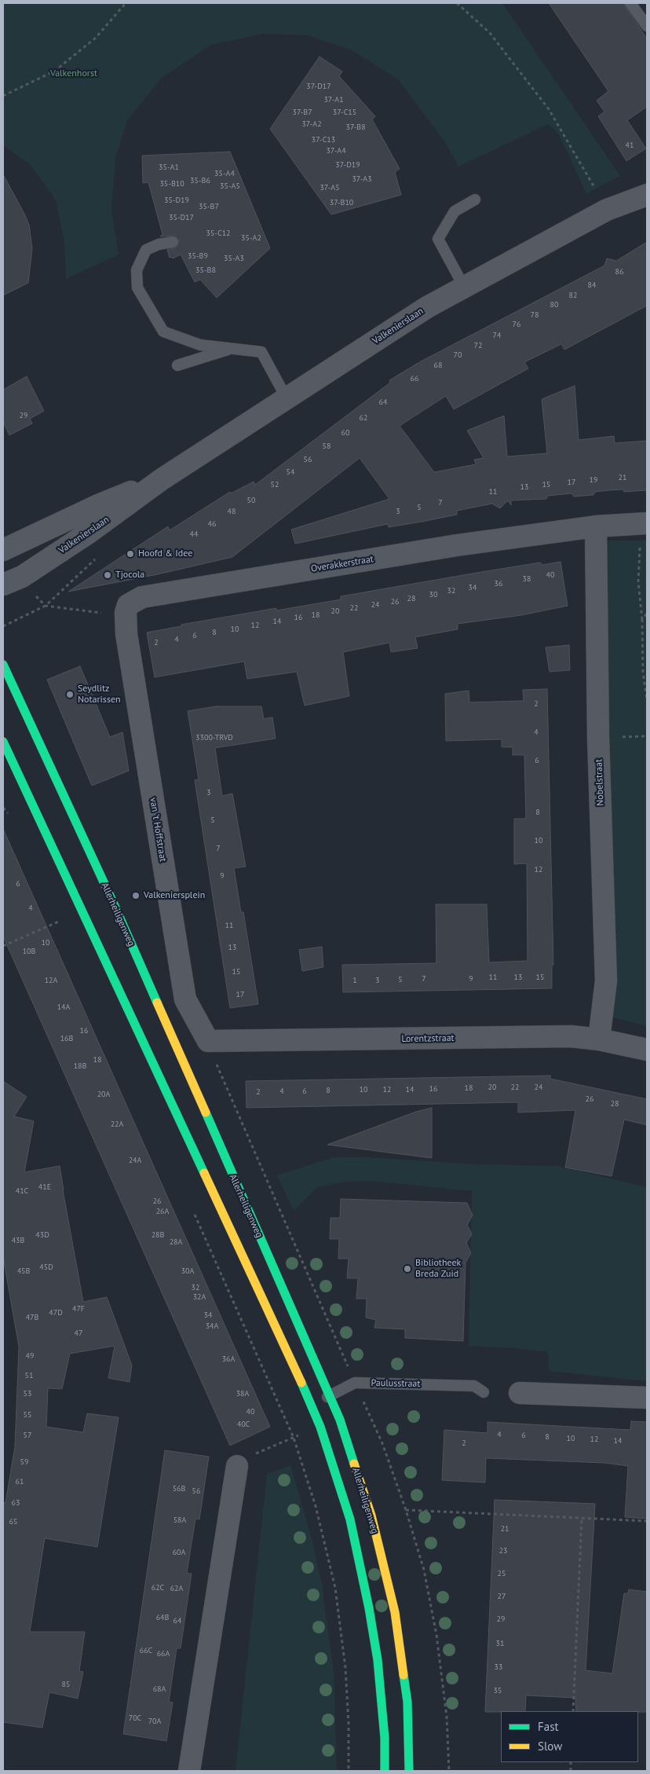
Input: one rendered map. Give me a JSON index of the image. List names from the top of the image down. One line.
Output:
{"streets":{"main road":["Allerheiligenweg"],"street":["Valkenierslaan","Overakkerstraat","Nobelstraat","van 't Hoffstraat","Lorentzstraat"],"lane":["Paulusstraat"]},"crossings":[["Overakkerstraat","Nobelstraat"],["Overakkerstraat","van 't Hoffstraat"],["Nobelstraat","Lorentzstraat"],["van 't Hoffstraat","Lorentzstraat"],["Allerheiligenweg","Paulusstraat"]],"parks":["Valkenhorst"],"places":["Hoofd & Idee","Tjocola","Seydlitz Notarissen","Valkeniersplein","Bibliotheek Breda Zuid"],"house_numbers":["37-D17","37-A1","37-B7","37-C15","37-A2","37-B8","37-C13","41","37-A4","37-D19","35-A1","35-A4","37-A3","35-B6","35-B10","35-A5","37-A5","35-D19","37-B10","35-B7","35-D17","35-C12","35-A2","35-B9","35-A3","35-B8","86","84","82","80","78","76","74","72","70","68","66","64","29","62","60","58","56","54","21","19","17","52","15","13","11","50","7","5","48","3","46","44","40","38","36","34","32","30","28","26","24","22","20","18","16","14","12","10","8","6","4","2","2","4","3300-TRVD","6","3","8","5","10","7","12","9","6","4","11","10","13","10B","15","11","13","15","7","9","5","12A","1","3","17","14A","16","16B","18","18B","20","22","24","18","16","10","12","14","8","4","6","2","20A","26","28","22A","24A","41E","41C","26","26A","43D","28B","43B","28A","45D","45B","30A","32","32A","47F","47D","34","47B","34A","47","49","36A","51","53","38A","40","55","40C","4","57","6","8","10","12","14","2","59","61","56B","56","63","58A","65","21","23","60A","25","62C","62A","27","64B","29","64","31","66C","66A","33","85","68A","35","70C","70A"],"legend":["Fast","Slow"]}
